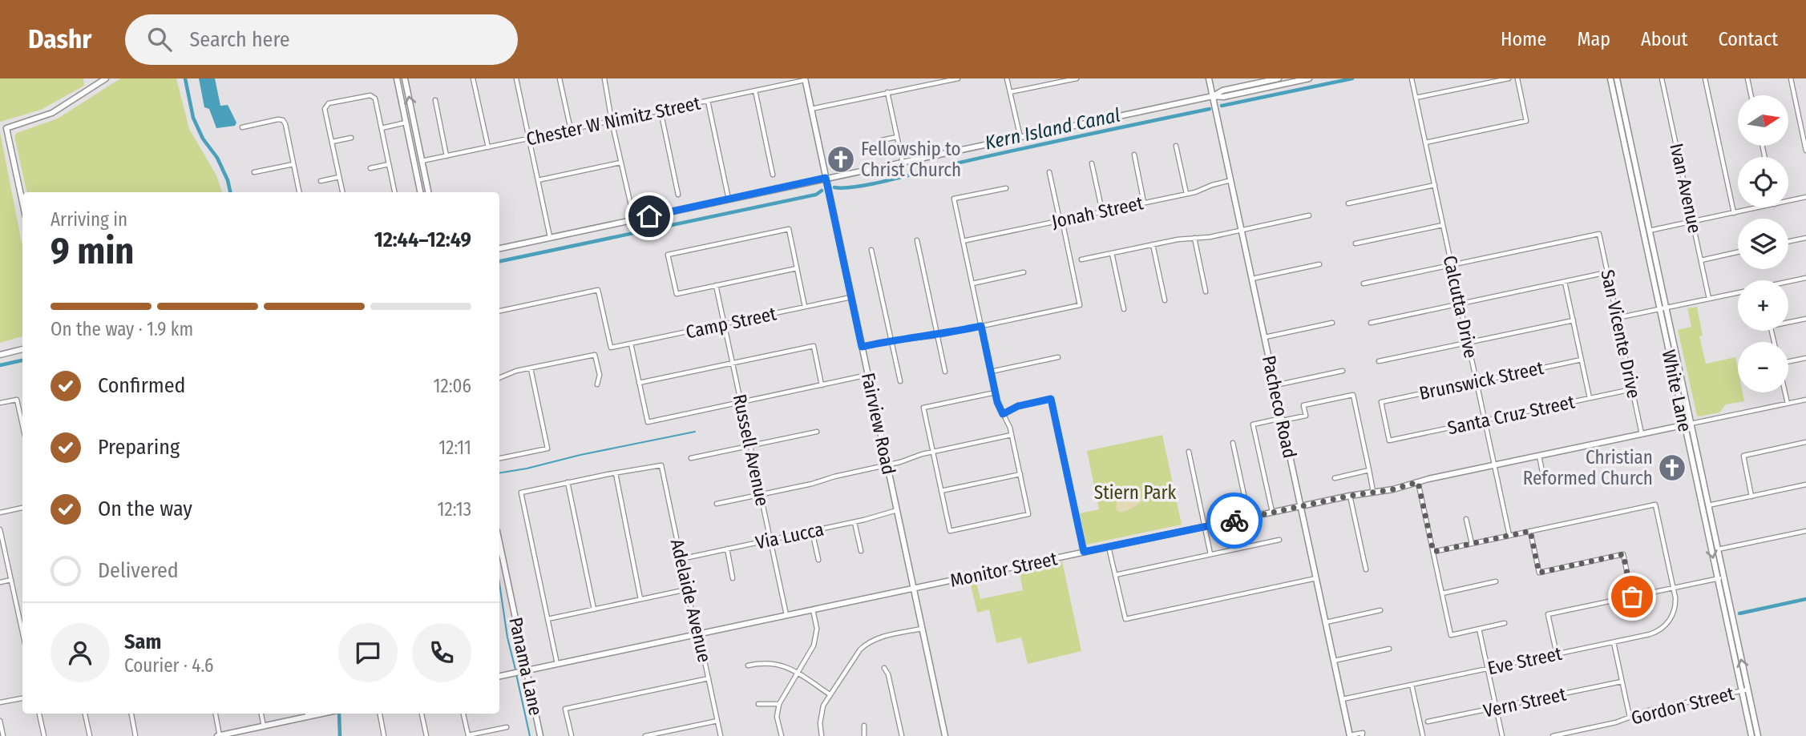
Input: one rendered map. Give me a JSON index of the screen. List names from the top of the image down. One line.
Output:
{"streets":{"street":["Chester W Nimitz Street","Ivan Avenue","Jonah Street","Calcutta Drive","Camp Street","San Vicente Drive","Brunswick Street","White Lane","Pacheco Road","Santa Cruz Street","Fairview Road","Russell Avenue","Via Lucca","Monitor Street","Adelaide Avenue","Eve Street","Panama Lane","Vern Street","Gordon Street"]},"crossings":[["Chester W Nimitz Street","Fairview Road"],["Jonah Street","Pacheco Road"],["Calcutta Drive","San Vicente Drive"],["Calcutta Drive","Brunswick Street"],["Calcutta Drive","Santa Cruz Street"],["Calcutta Drive","Monitor Street"],["Camp Street","Fairview Road"],["Camp Street","Russell Avenue"],["San Vicente Drive","Santa Cruz Street"],["San Vicente Drive","Monitor Street"],["Brunswick Street","Santa Cruz Street"],["White Lane","Monitor Street"],["White Lane","Gordon Street"],["Pacheco Road","Monitor Street"],["Pacheco Road","Eve Street"],["Fairview Road","Via Lucca"],["Fairview Road","Monitor Street"],["Russell Avenue","Via Lucca"],["Russell Avenue","Monitor Street"],["Via Lucca","Adelaide Avenue"],["Monitor Street","Adelaide Avenue"],["Monitor Street","Panama Lane"]],"water":["Kern Island Canal"],"parks":["Stiern Park"],"places":{"church":["Fellowship to Christ Church","Christian Reformed Church"]},"north":"right","page":{"header":"Dashr","search":"Search here","nav":["Home","Map","About","Contact"],"map_buttons":["+","−"],"heading":["9 min","Arriving in","12:44–12:49"],"panel":["Sam","Courier · 4.6"],"bar":"On the way · 1.9 km","list":[["Confirmed","12:06"],["Preparing","12:11"],["On the way","12:13"],"Delivered"]}}
